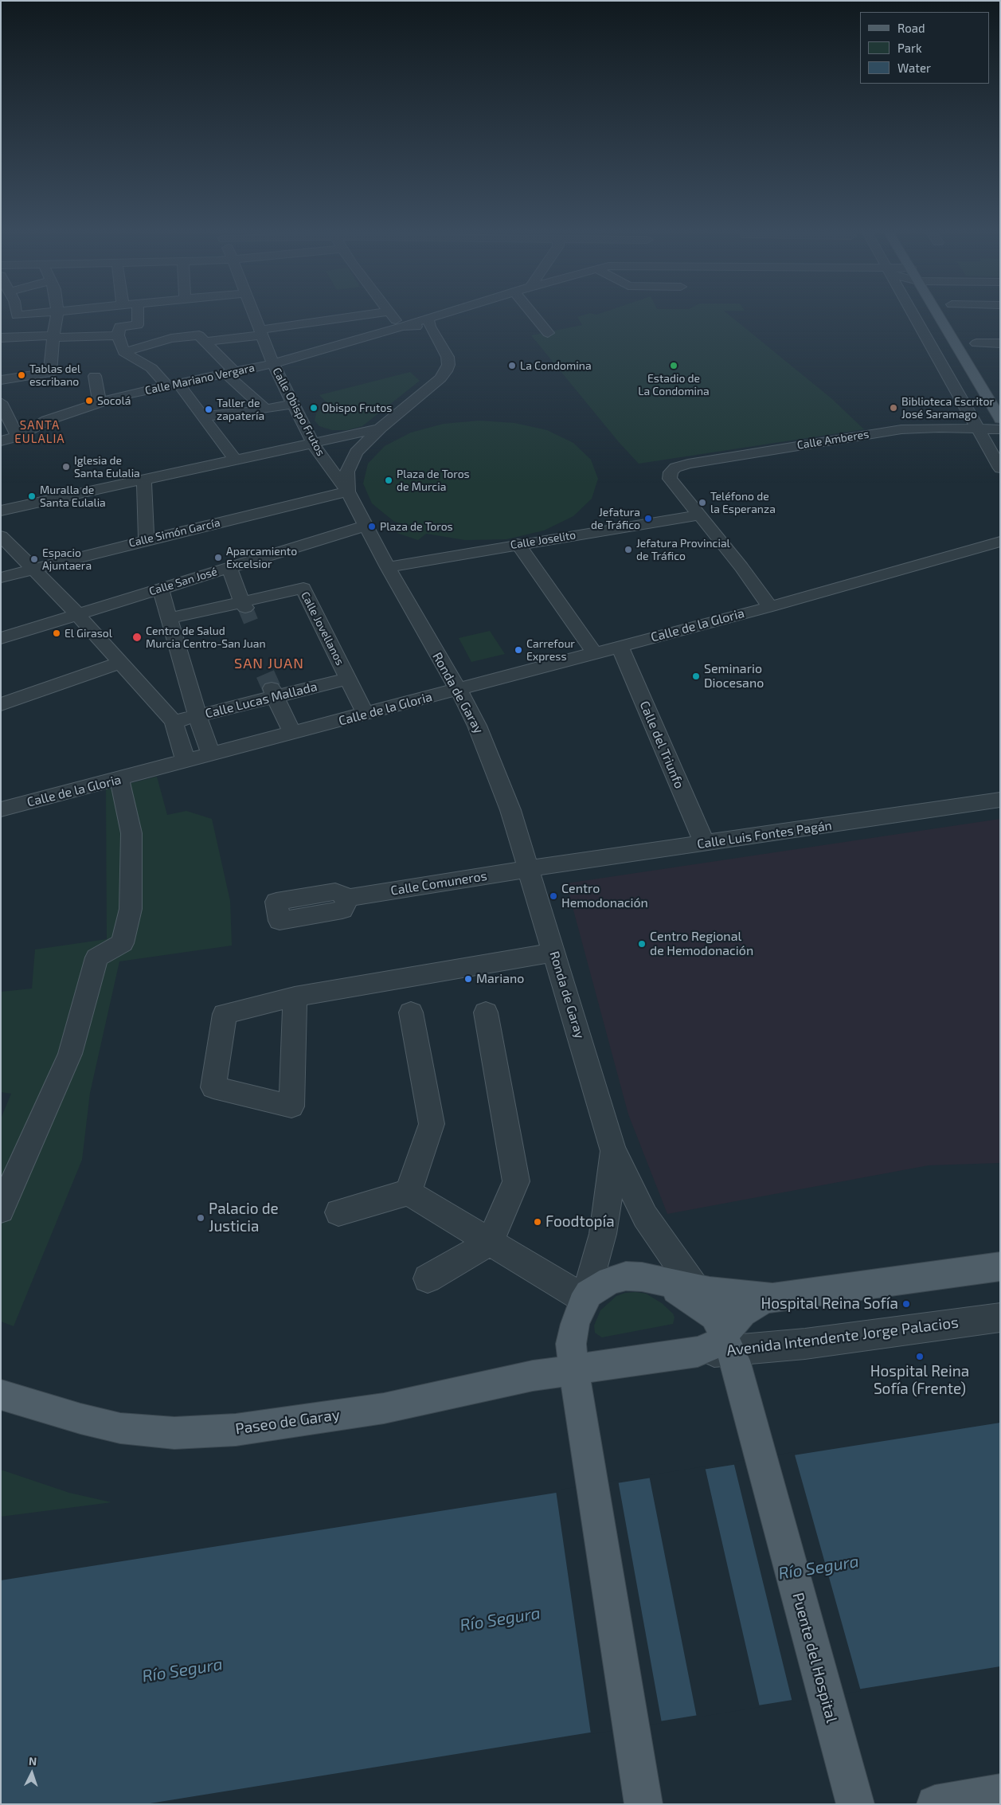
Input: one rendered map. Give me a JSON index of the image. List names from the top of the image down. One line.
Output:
{"streets":{"main road":["Ronda de Garay","Avenida Intendente Jorge Palacios","Paseo de Garay","Puente del Hospital"],"street":["Calle Mariano Vergara","Calle Obispo Frutos","Calle Amberes","Calle Simón García","Calle Joselito","Calle San José","Calle de la Gloria","Calle Jovellanos","Calle Lucas Mallada","Calle del Triunfo","Calle Luis Fontes Pagán","Calle Comuneros"]},"crossings":[["Calle Mariano Vergara","Calle Obispo Frutos"],["Calle Mariano Vergara","Ronda de Garay"],["Calle Obispo Frutos","Calle Simón García"],["Calle Obispo Frutos","Ronda de Garay"],["Calle Amberes","Calle Joselito"],["Calle Simón García","Ronda de Garay"],["Calle Joselito","Ronda de Garay"],["Calle San José","Ronda de Garay"],["Calle de la Gloria","Calle Jovellanos"],["Calle de la Gloria","Ronda de Garay"],["Calle de la Gloria","Calle del Triunfo"],["Calle Jovellanos","Calle Lucas Mallada"],["Ronda de Garay","Calle Luis Fontes Pagán"],["Ronda de Garay","Calle Comuneros"],["Ronda de Garay","Avenida Intendente Jorge Palacios"],["Ronda de Garay","Paseo de Garay"],["Ronda de Garay","Puente del Hospital"],["Calle del Triunfo","Calle Luis Fontes Pagán"],["Calle Luis Fontes Pagán","Calle Comuneros"],["Avenida Intendente Jorge Palacios","Paseo de Garay"],["Avenida Intendente Jorge Palacios","Puente del Hospital"]],"districts":["SANTA EULALIA","SAN JUAN"],"water":["Río Segura"],"places":["La Condomina","Estadio de La Condomina","Tablas del escribano","Socolá","Obispo Frutos","Biblioteca Escritor José Saramago","Taller de zapatería","Iglesia de Santa Eulalia","Plaza de Toros de Murcia","Muralla de Santa Eulalia","Teléfono de la Esperanza","Jefatura de Tráfico","Plaza de Toros","Jefatura Provincial de Tráfico","Aparcamiento Excelsior","Espacio Ajuntaera","El Girasol","Centro de Salud Murcia Centro-San Juan","Carrefour Express","Seminario Diocesano","Centro Hemodonación","Centro Regional de Hemodonación","Mariano","Palacio de Justicia","Foodtopía","Hospital Reina Sofía","Hospital Reina Sofía (Frente)"],"legend":["Road","Park","Water"],"north":"top"}
